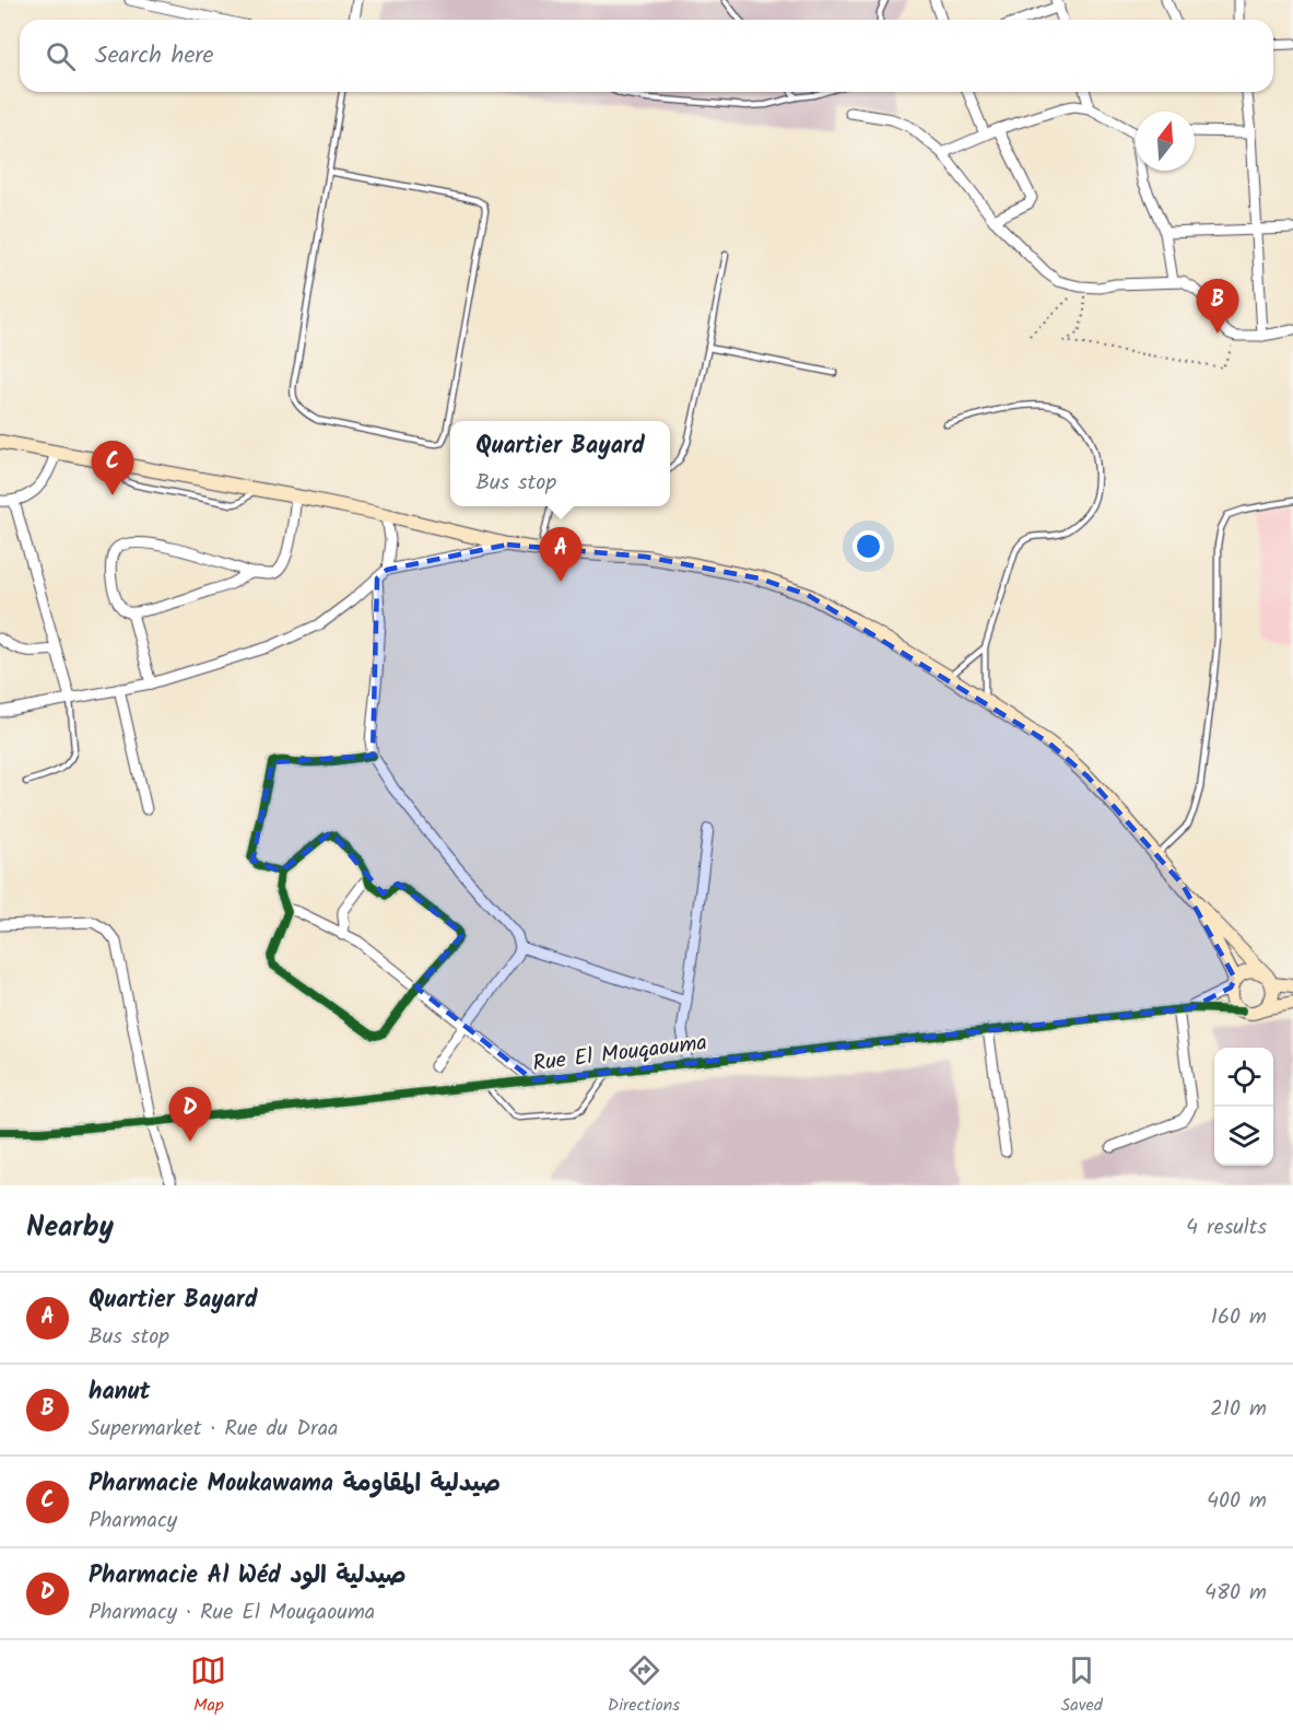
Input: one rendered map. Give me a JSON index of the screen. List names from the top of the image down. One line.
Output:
{"streets":{"street":["Rue El Mouqaouma"]},"north":"top","page":{"search":"Search here","pins":["B","C","A","D"],"popup":["Quartier Bayard","Bus stop"],"heading":["Nearby","4 results"],"list":[{"mark":"A","name":"Quartier Bayard","note":"Bus stop","value":"160 m"},{"mark":"B","name":"hanut","note":"Supermarket · Rue du Draa","value":"210 m"},{"mark":"C","name":"Pharmacie Moukawama صيدلية المقاومة","note":"Pharmacy","value":"400 m"},{"mark":"D","name":"Pharmacie Al Wéd صيدلية الود","note":"Pharmacy · Rue El Mouqaouma","value":"480 m"}],"nav":["Map","Directions","Saved"]}}
